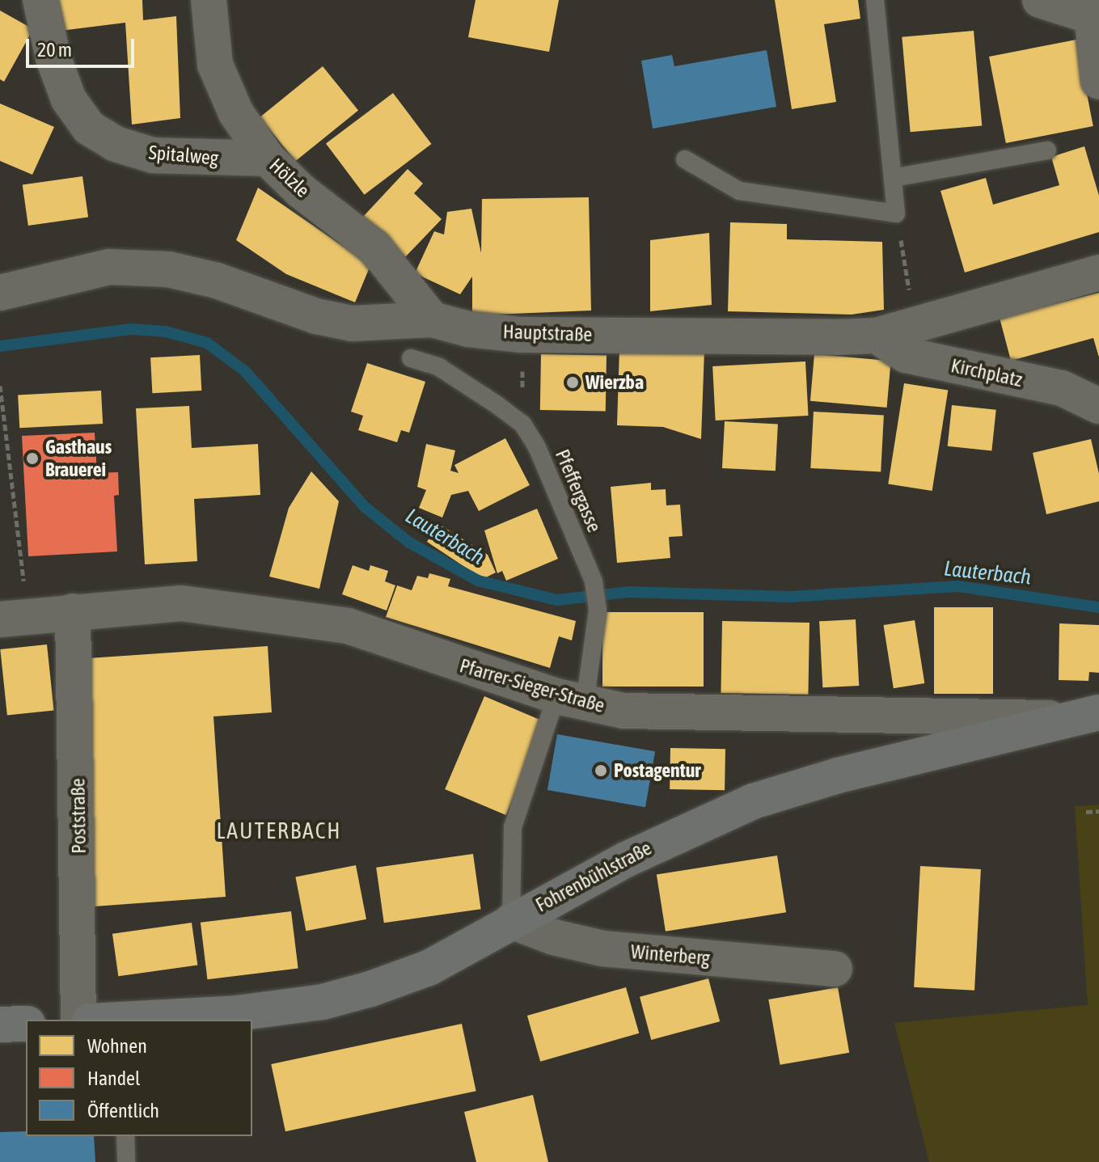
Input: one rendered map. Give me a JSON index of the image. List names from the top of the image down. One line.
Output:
{"streets":{"main road":["Fohrenbühlstraße"],"street":["Spitalweg","Hölzle","Hauptstraße","Kirchplatz","Pfarrer-Sieger-Straße","Poststraße","Winterberg"],"lane":["Pfeffergasse"]},"crossings":[["Spitalweg","Hölzle"],["Hölzle","Hauptstraße"],["Hauptstraße","Kirchplatz"],["Pfeffergasse","Pfarrer-Sieger-Straße"],["Pfeffergasse","Fohrenbühlstraße"],["Pfeffergasse","Winterberg"],["Pfarrer-Sieger-Straße","Poststraße"],["Pfarrer-Sieger-Straße","Fohrenbühlstraße"],["Fohrenbühlstraße","Winterberg"]],"districts":["LAUTERBACH"],"water":["Lauterbach"],"places":["Wierzba","Gasthaus Brauerei","Postagentur"],"legend":["Wohnen","Handel","Öffentlich"],"scale_bar":"20 m"}
